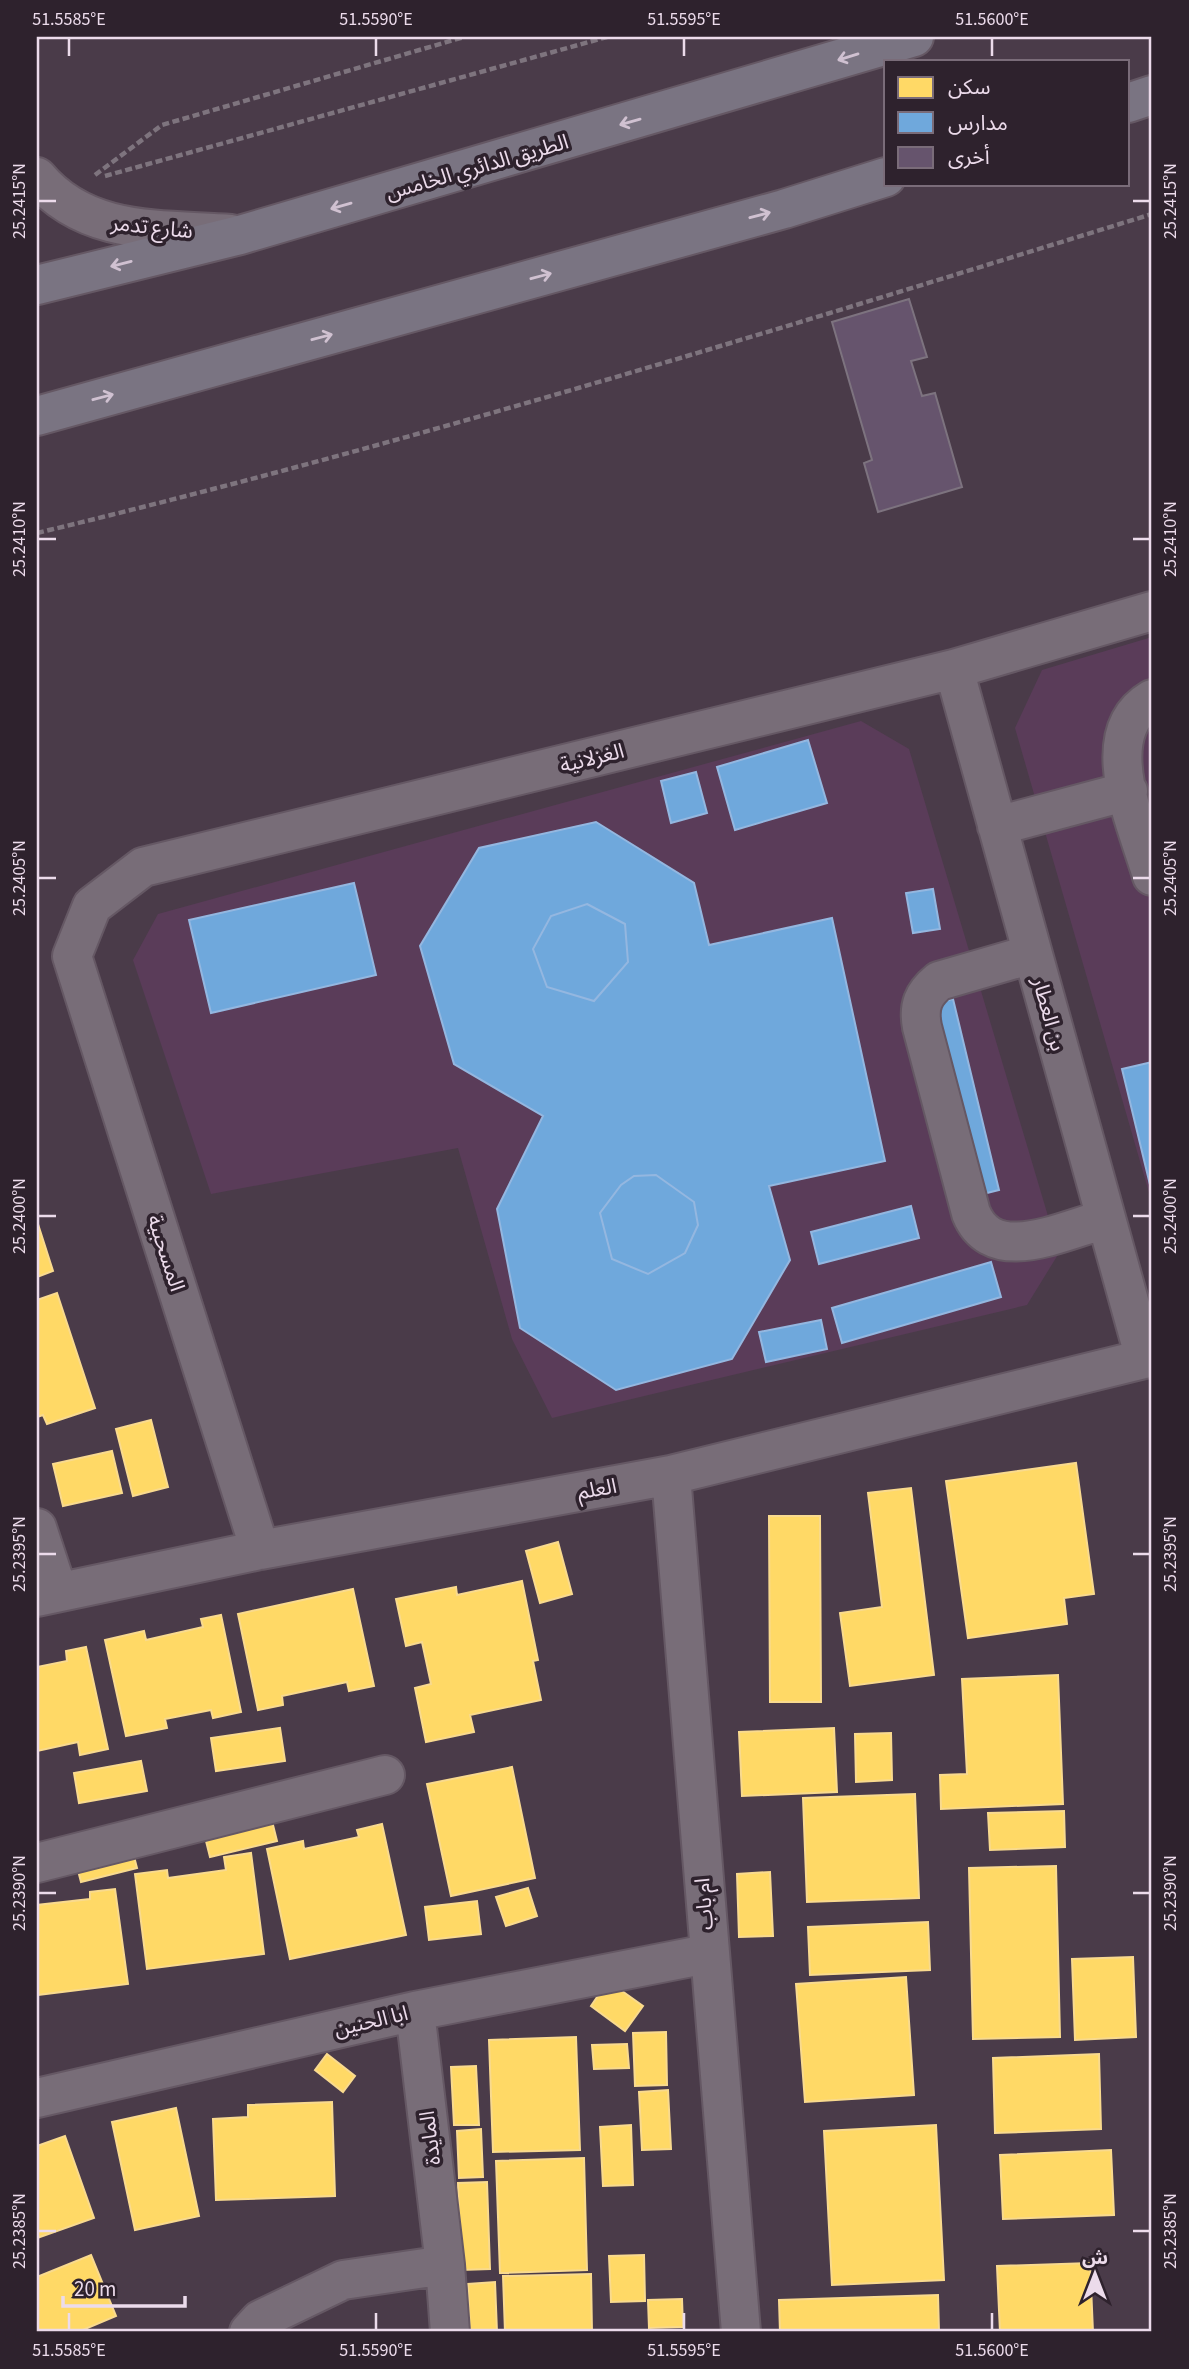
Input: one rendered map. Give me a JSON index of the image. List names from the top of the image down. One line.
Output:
{"streets":{"main road":["الطريق الدائري الخامس"],"street":["شارع تدمر","الغزلانية","بن العطار","المسحبية","العلم","ام باب","ابا الحنين","المايدة"]},"crossings":[["الطريق الدائري الخامس","شارع تدمر"],["الغزلانية","بن العطار"],["الغزلانية","المسحبية"],["بن العطار","العلم"],["المسحبية","العلم"],["العلم","ام باب"],["ام باب","ابا الحنين"],["ابا الحنين","المايدة"]],"legend":["سكن","مدارس","أخرى"],"scale_bar":"20 m","north":"top","coordinates":["51.5585°E","51.5590°E","51.5595°E","51.5600°E","25.2415°N","25.2410°N","25.2405°N","25.2400°N","25.2395°N","25.2390°N","25.2385°N"]}
